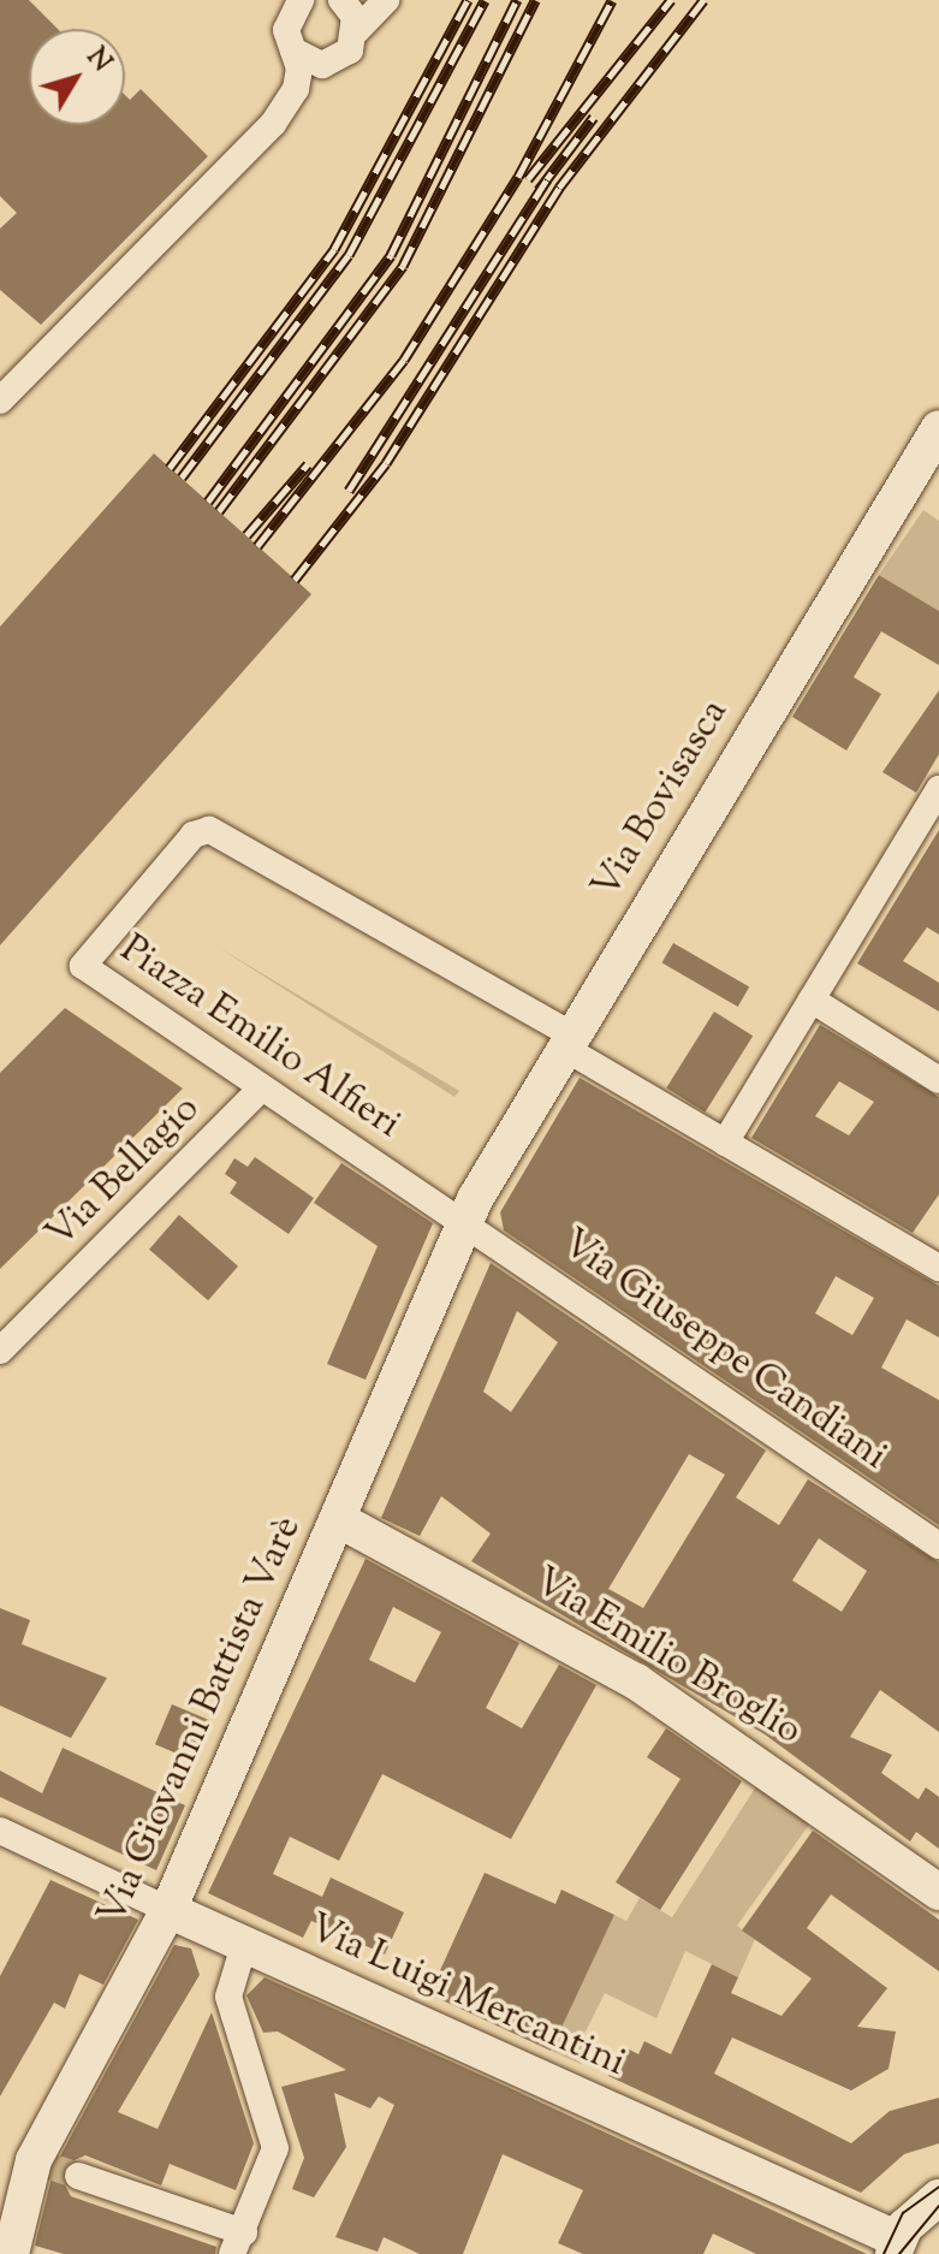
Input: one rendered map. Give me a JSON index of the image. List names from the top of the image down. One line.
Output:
{"streets":{"street":["Via Bovisasca","Piazza Emilio Alfieri","Via Bellagio","Via Giuseppe Candiani","Via Emilio Broglio","Via Giovanni Battista Varè","Via Luigi Mercantini"]},"crossings":[["Via Bovisasca","Piazza Emilio Alfieri"],["Via Bovisasca","Via Giuseppe Candiani"],["Via Bovisasca","Via Giovanni Battista Varè"],["Piazza Emilio Alfieri","Via Bellagio"],["Piazza Emilio Alfieri","Via Giuseppe Candiani"],["Piazza Emilio Alfieri","Via Giovanni Battista Varè"],["Via Giuseppe Candiani","Via Giovanni Battista Varè"],["Via Emilio Broglio","Via Giovanni Battista Varè"],["Via Giovanni Battista Varè","Via Luigi Mercantini"]],"north":"top right"}
